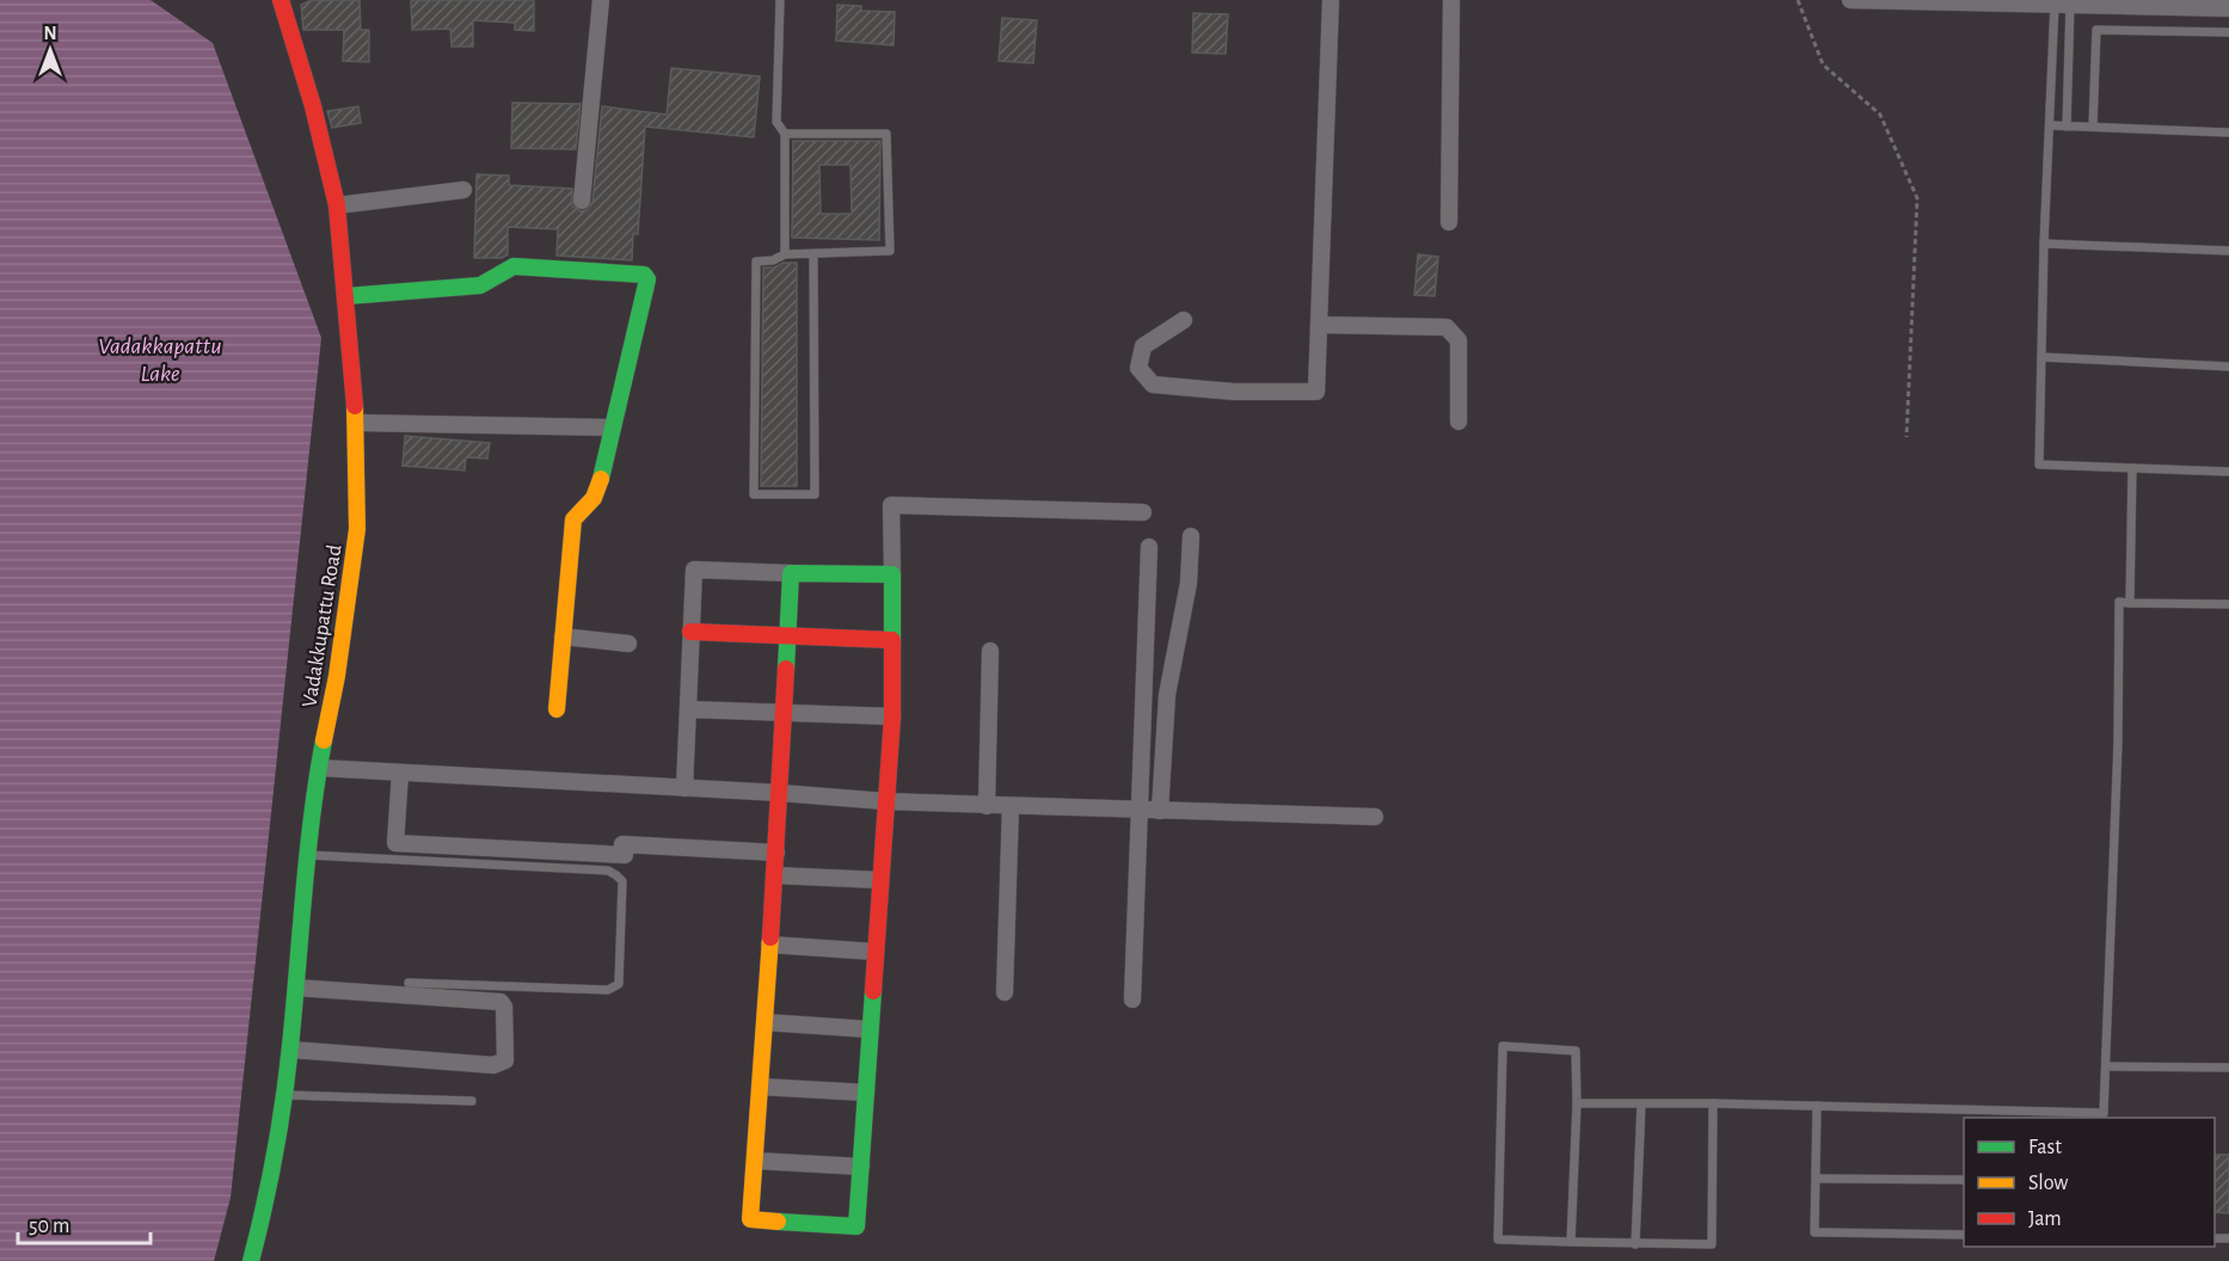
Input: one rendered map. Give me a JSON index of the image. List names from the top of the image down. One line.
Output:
{"streets":{"street":["Vadakkupattu Road"]},"water":["Vadakkapattu Lake"],"legend":["Fast","Slow","Jam"],"scale_bar":"50 m","north":"top"}
